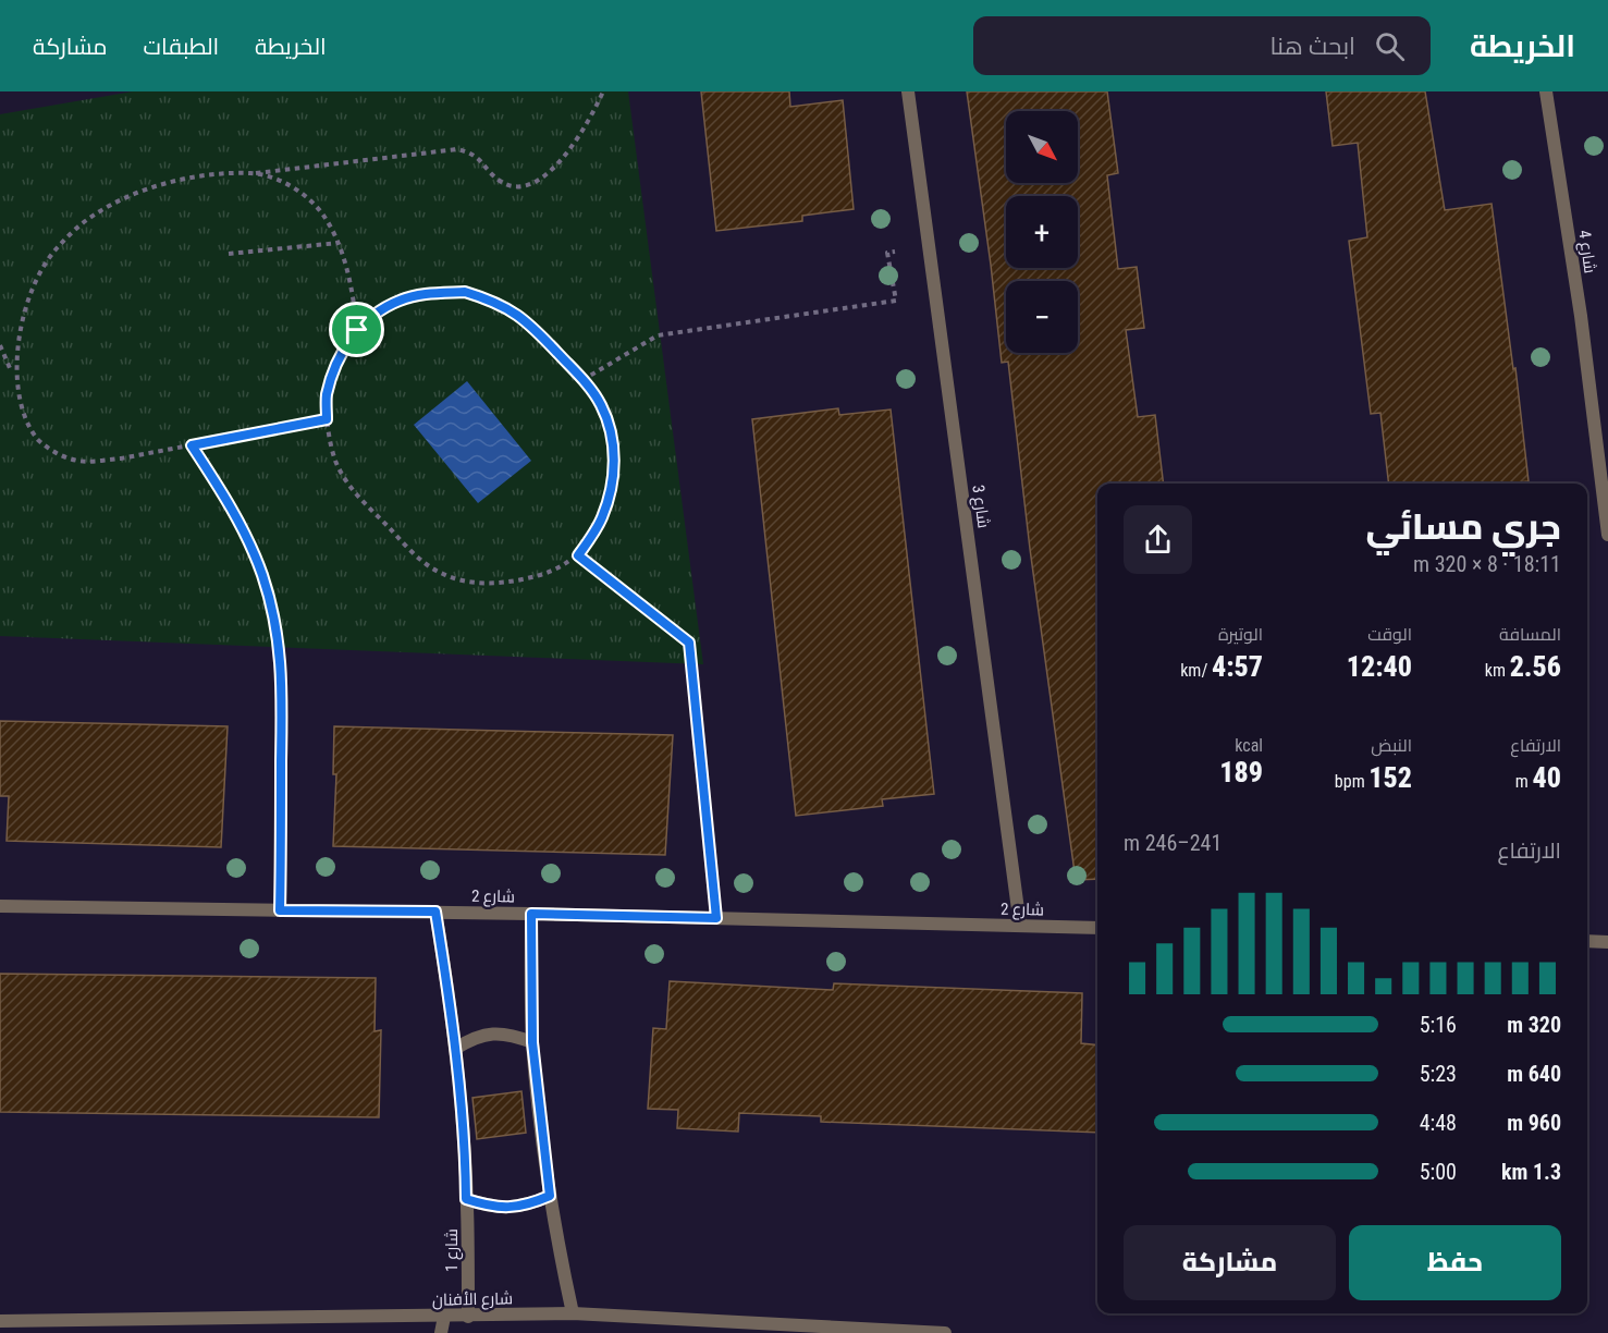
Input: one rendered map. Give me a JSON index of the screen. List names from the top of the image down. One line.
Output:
{"streets":{"street":["شارع 4","شارع 3","شارع 2","شارع 1","شارع الأفنان"]},"crossings":[["شارع 3","شارع 2"],["شارع 2","شارع 1"],["شارع 1","شارع الأفنان"]],"north":"bottom right","page":{"header":"الخريطة","search":"ابحث هنا","nav":["الخريطة","الطبقات","مشاركة"],"map_buttons":["+","−"],"heading":["جري مسائي","18:11 · 8 × 320 m"],"stats":[["المسافة","2.56 km"],["الوقت","12:40"],["الوتيرة","4:57 /km"],["الارتفاع","40 m"],["النبض","152 bpm"],["kcal","189"]],"chart":["الارتفاع","241–246 m"],"list":[{"name":"320 m","note":"5:16"},{"name":"640 m","note":"5:23"},{"name":"960 m","note":"4:48"},{"name":"1.3 km","note":"5:00"}],"buttons":["حفظ","مشاركة"]}}
